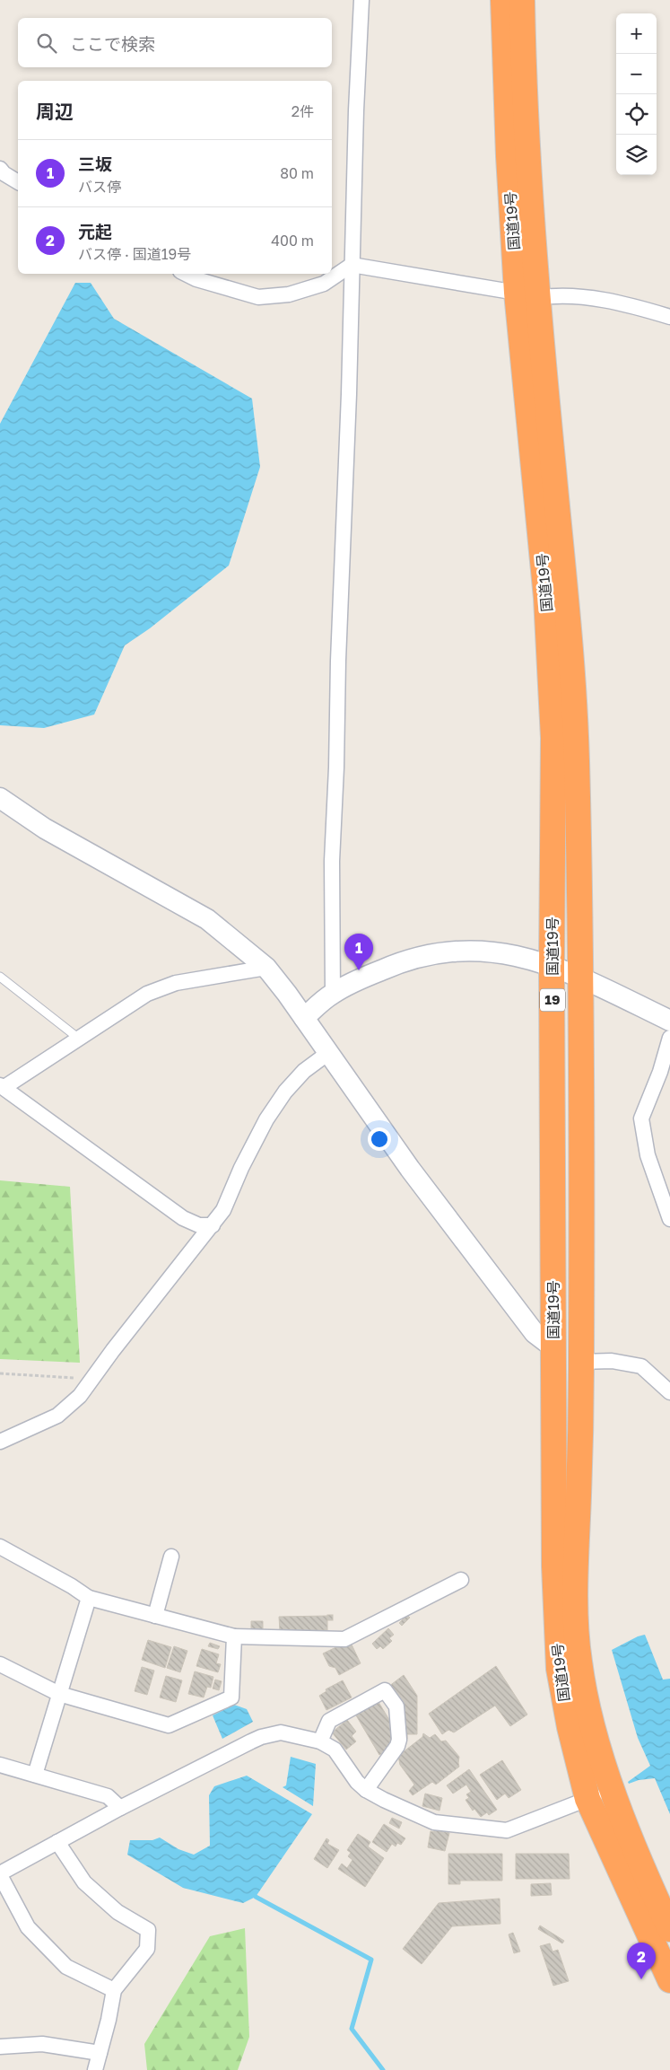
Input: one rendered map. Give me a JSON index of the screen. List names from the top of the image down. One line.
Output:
{"streets":{"highway":["国道19号","19"]},"page":{"map_buttons":["+","−"],"search":"ここで検索","heading":["周辺","2件"],"list":[{"mark":"1","name":"三坂","note":"バス停","value":"80 m"},{"mark":"2","name":"元起","note":"バス停 · 国道19号","value":"400 m"}],"pins":["1","2"]}}
